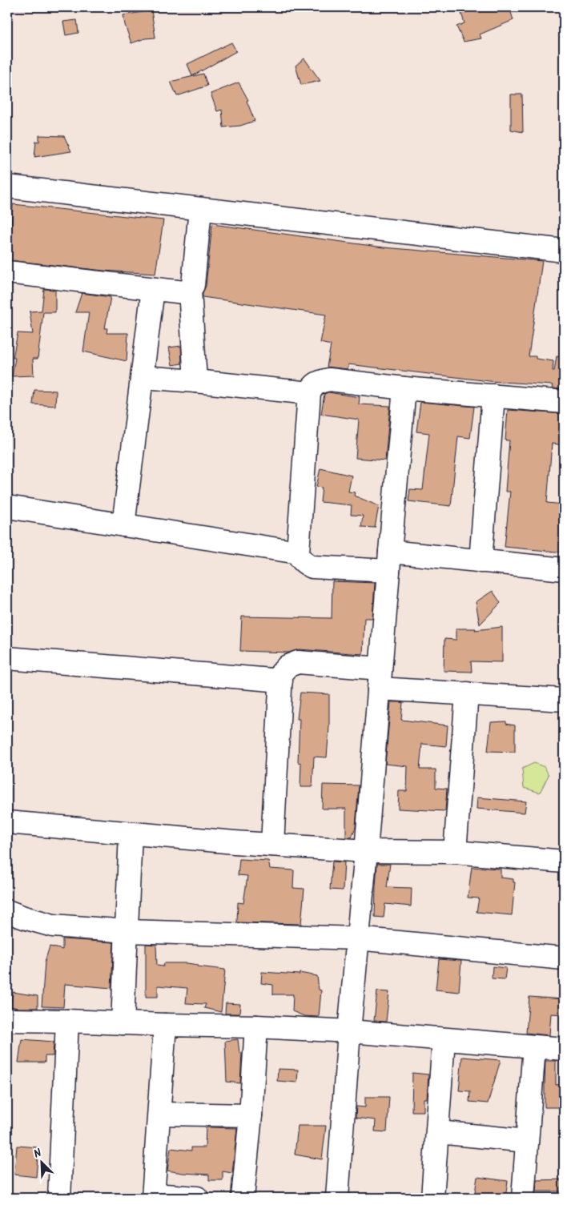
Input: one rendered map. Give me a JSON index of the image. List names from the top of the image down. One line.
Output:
{"north":"top left"}
